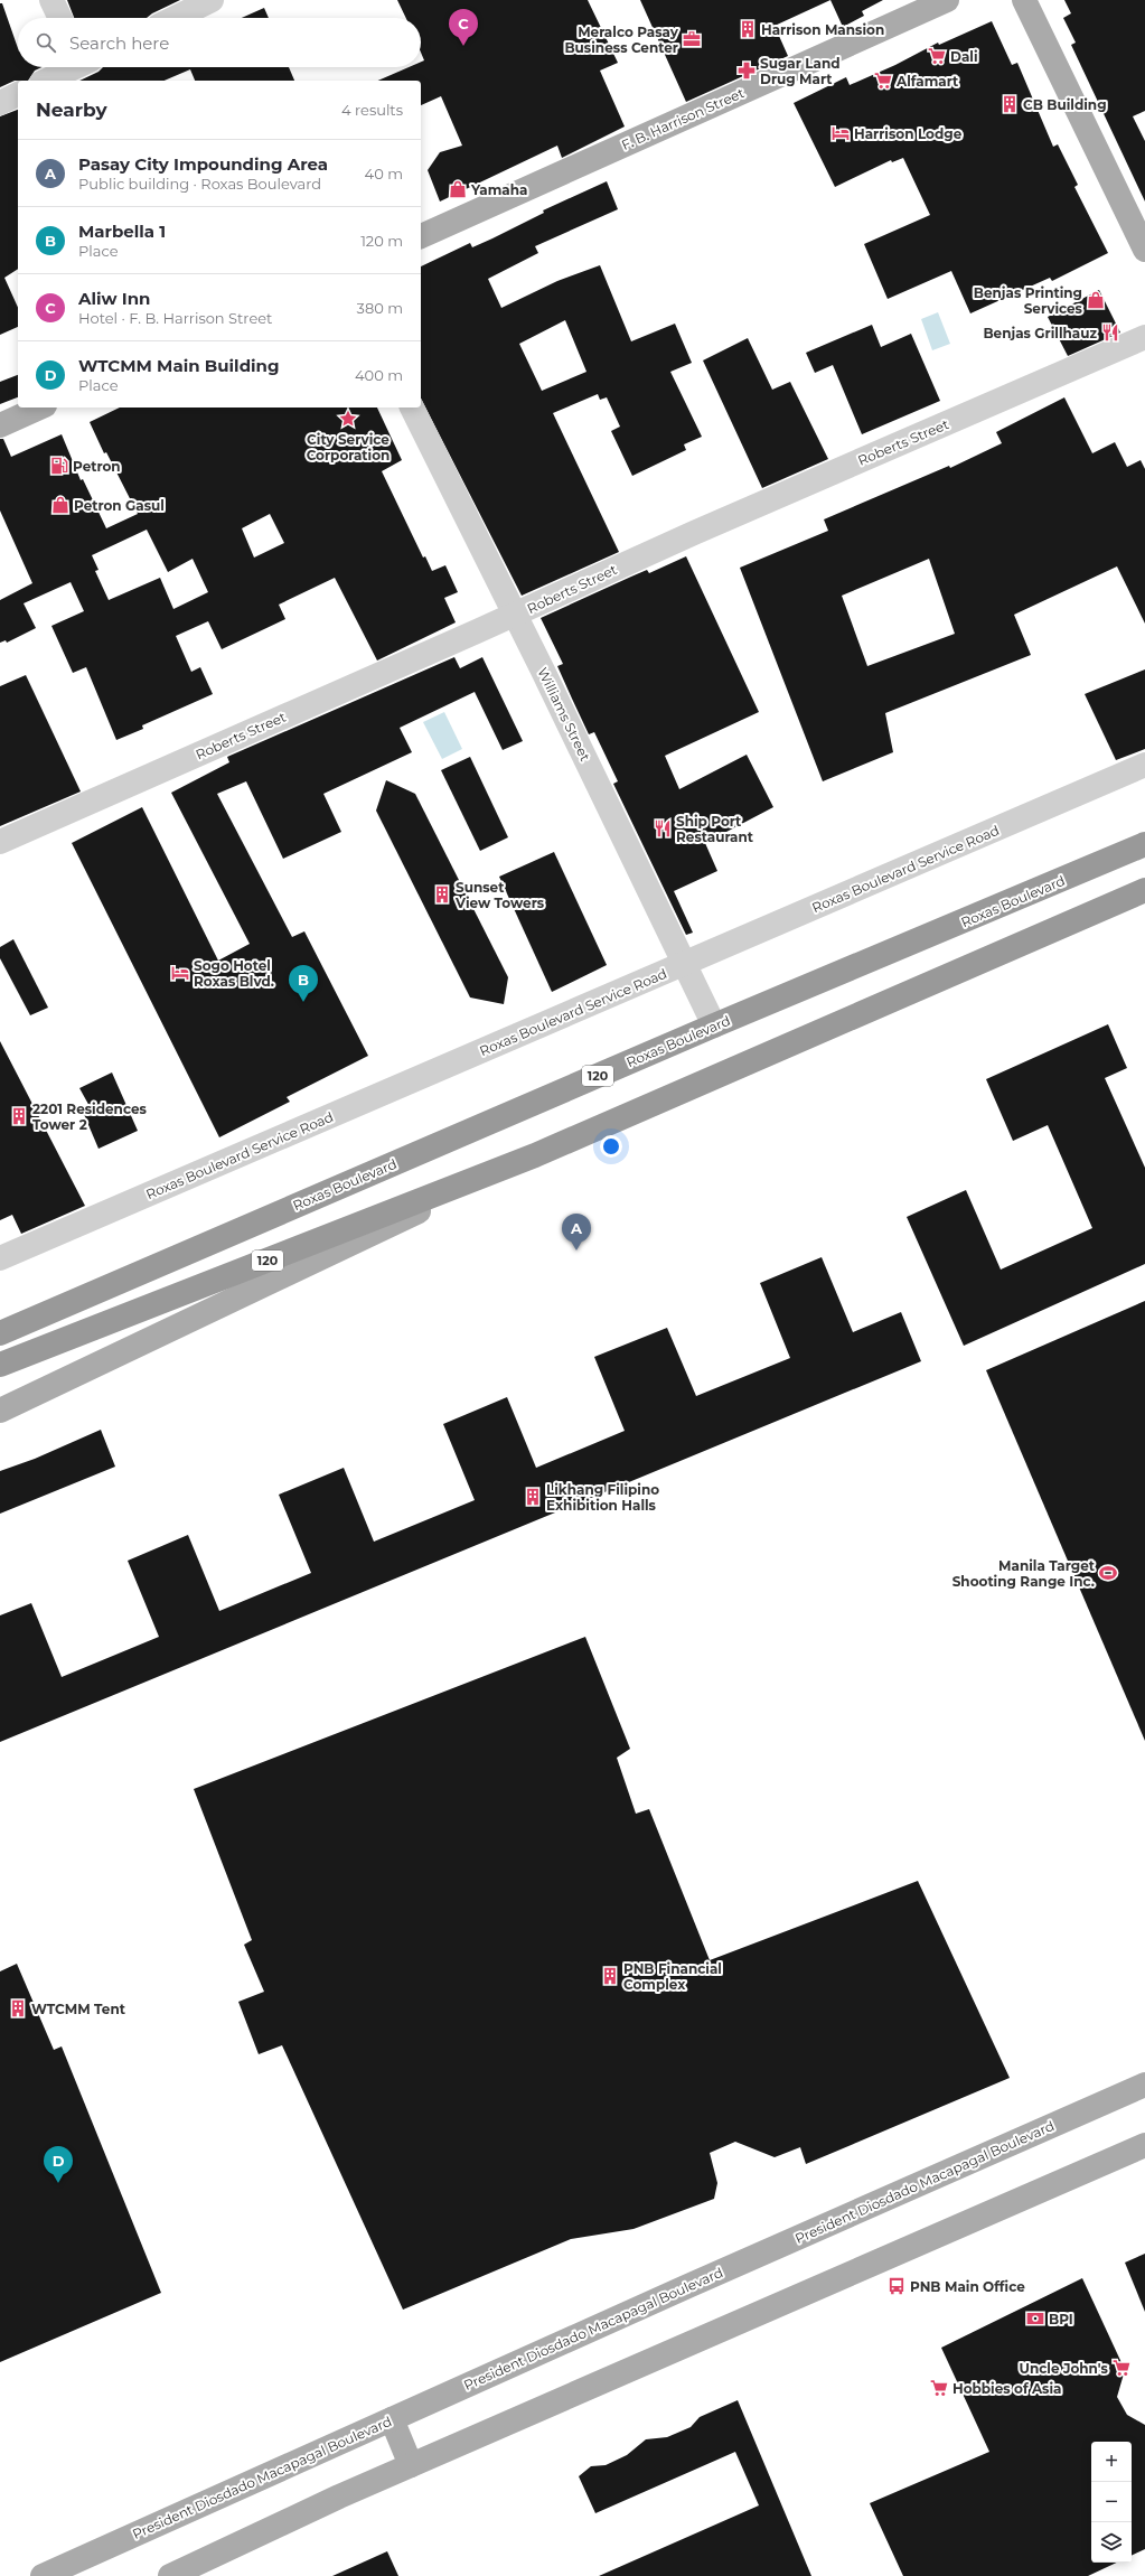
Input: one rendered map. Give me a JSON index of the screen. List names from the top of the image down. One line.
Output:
{"streets":{"highway":["Roxas Boulevard","120"],"main road":["F. B. Harrison Street","President Diosdado Macapagal Boulevard"],"street":["Roberts Street","Williams Street","Roxas Boulevard Service Road"]},"crossings":[["Roberts Street","Williams Street"],["Williams Street","Roxas Boulevard Service Road"],["Williams Street","Roxas Boulevard"]],"places":{"building":["Harrison Mansion","CB Building","Sunset View Towers","2201 Residences Tower 2","Likhang Filipino Exhibition Halls","PNB Financial Complex","WTCMM Tent"],"office":["Meralco Pasay Business Center"],"supermarket":["Dali","Alfamart","Uncle John's","Hobbies of Asia"],"pharmacy":["Sugar Land Drug Mart"],"hotel":["Harrison Lodge","Sogo Hotel Roxas Blvd."],"shop":["Yamaha","Benjas Printing Services","Petron Gasul"],"restaurant":["Benjas Grillhauz","Ship Port Restaurant"],"place":["City Service Corporation"],"fuel station":["Petron"],"sports":["Manila Target Shooting Range Inc."],"bus stop":["PNB Main Office"],"bank":["BPI"]},"page":{"pins":["C","B","A","D"],"search":"Search here","heading":["Nearby","4 results"],"list":[{"mark":"A","name":"Pasay City Impounding Area","note":"Public building · Roxas Boulevard","value":"40 m"},{"mark":"B","name":"Marbella 1","note":"Place","value":"120 m"},{"mark":"C","name":"Aliw Inn","note":"Hotel · F. B. Harrison Street","value":"380 m"},{"mark":"D","name":"WTCMM Main Building","note":"Place","value":"400 m"}],"map_buttons":["+","−"]}}
